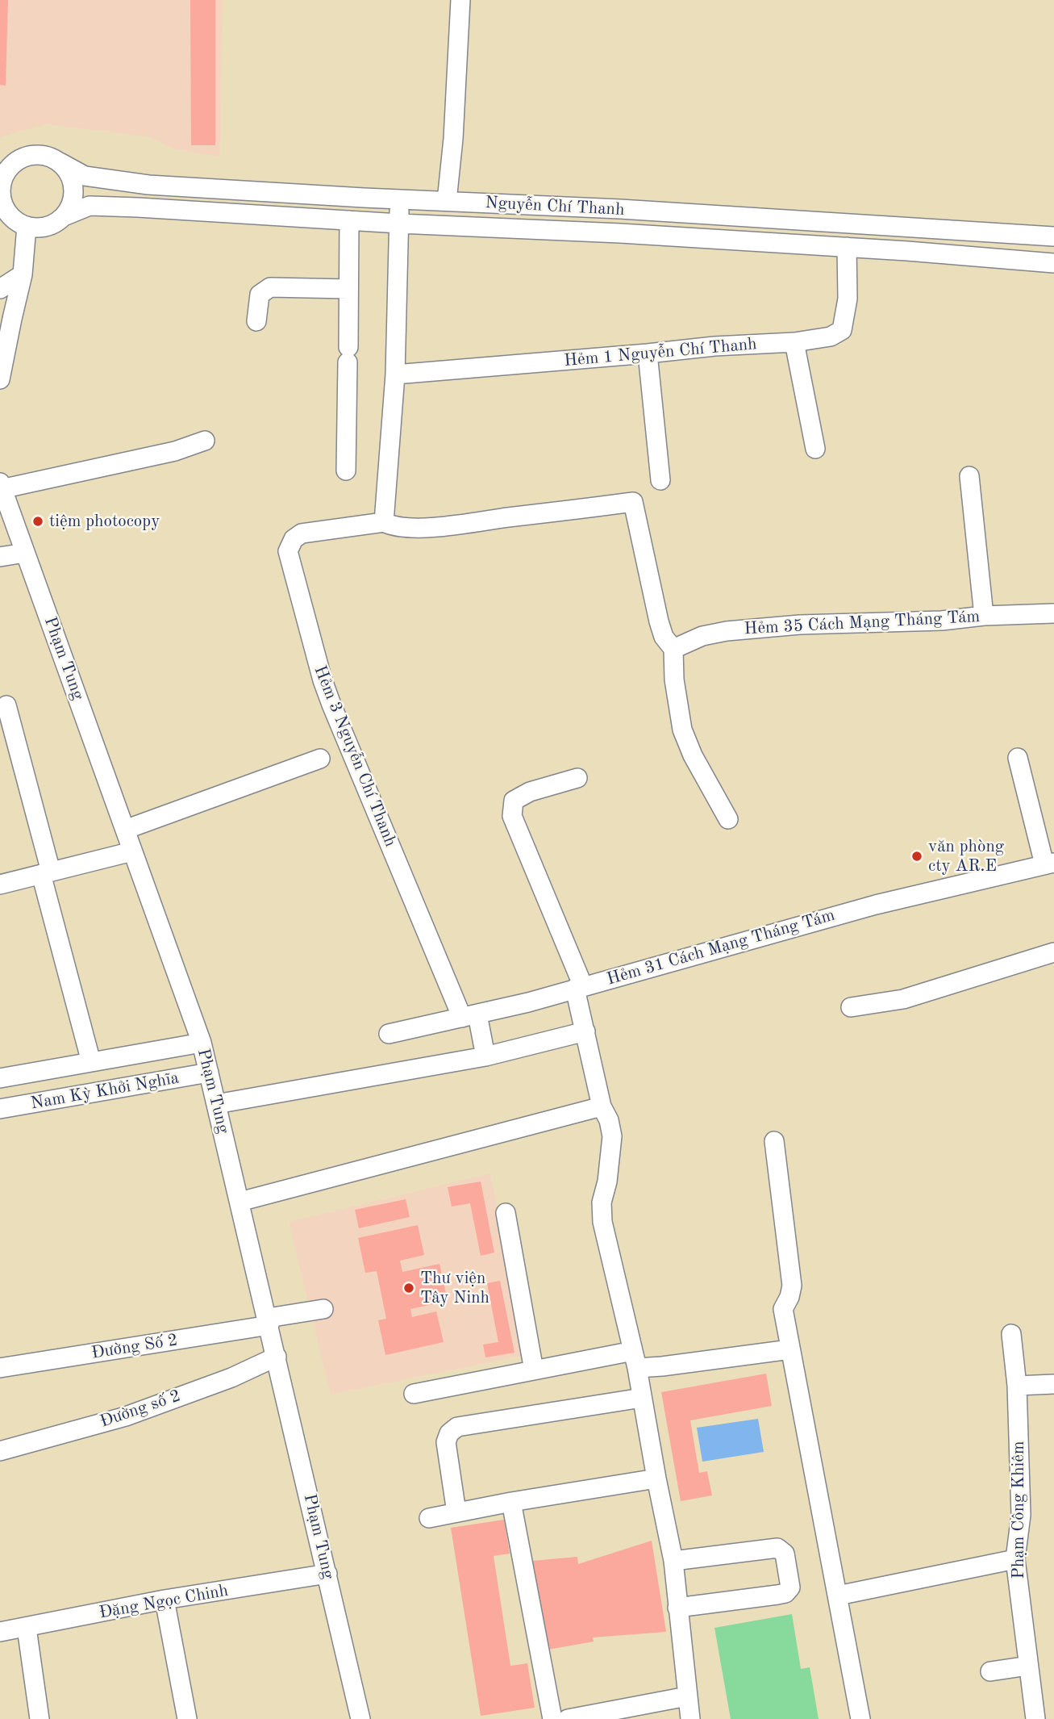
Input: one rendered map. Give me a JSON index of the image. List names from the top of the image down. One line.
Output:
{"streets":{"street":["Nguyễn Chí Thanh","Hẻm 1 Nguyễn Chí Thanh","Hẻm 35 Cách Mạng Tháng Tám","Phạm Tung","Hẻm 3 Nguyễn Chí Thanh","Hẻm 31 Cách Mạng Tháng Tám","Nam Kỳ Khởi Nghĩa","Đường Số 2","Đường số 2","Phạm Công Khiêm","Đặng Ngọc Chinh"]},"crossings":[["Nguyễn Chí Thanh","Hẻm 1 Nguyễn Chí Thanh"],["Phạm Tung","Nam Kỳ Khởi Nghĩa"],["Phạm Tung","Đường Số 2"],["Phạm Tung","Đường số 2"],["Phạm Tung","Đặng Ngọc Chinh"],["Hẻm 3 Nguyễn Chí Thanh","Hẻm 31 Cách Mạng Tháng Tám"]],"places":["tiệm photocopy","văn phòng cty AR.E","Thư viện Tây Ninh"]}
